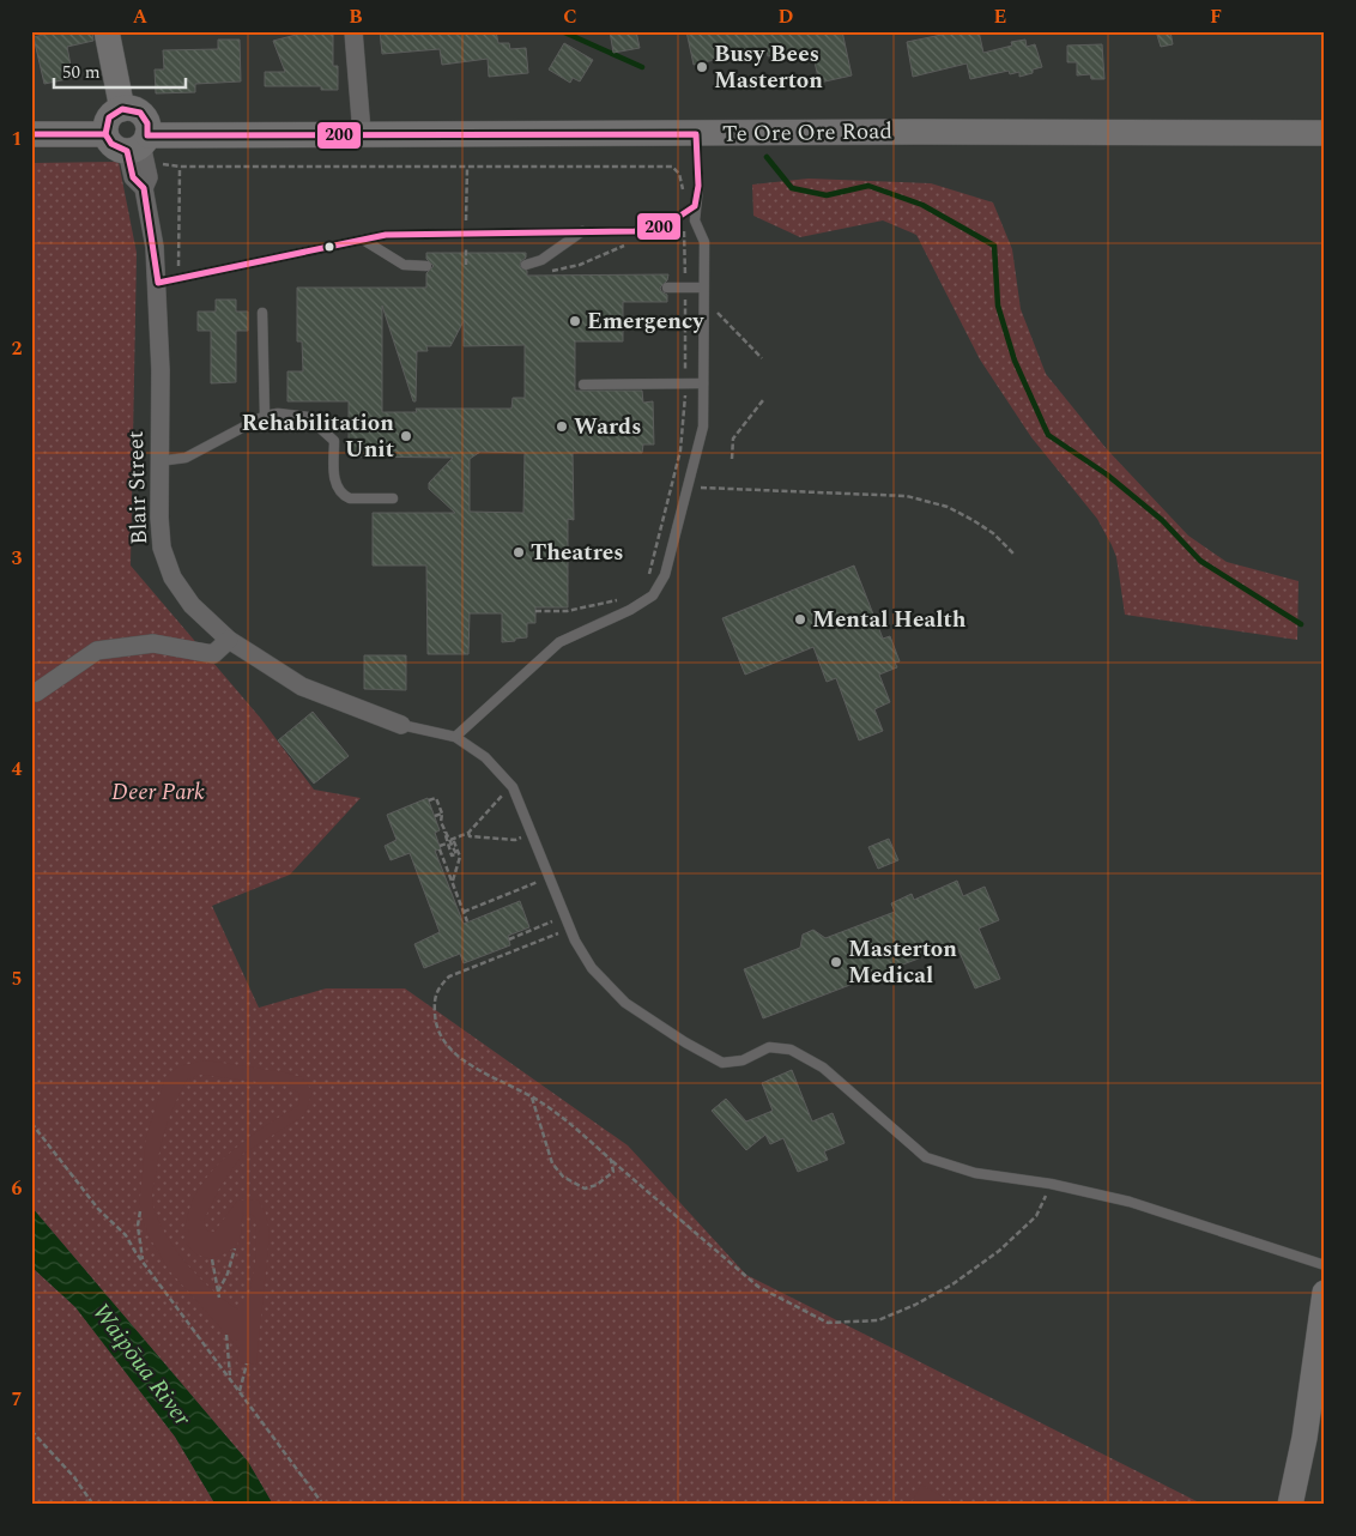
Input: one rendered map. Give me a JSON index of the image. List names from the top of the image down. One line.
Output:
{"streets":{"main road":["Te Ore Ore Road"],"street":["Blair Street"]},"crossings":[["Te Ore Ore Road","Blair Street"]],"water":["Waipōua River"],"parks":["Deer Park"],"places":["Busy Bees Masterton","Emergency","Wards","Rehabilitation Unit","Theatres","Mental Health","Masterton Medical"],"lines":["transit line 200"],"scale_bar":"50 m","grid":{"columns":["A","B","C","D","E","F"],"rows":["1","2","3","4","5","6","7"]}}
